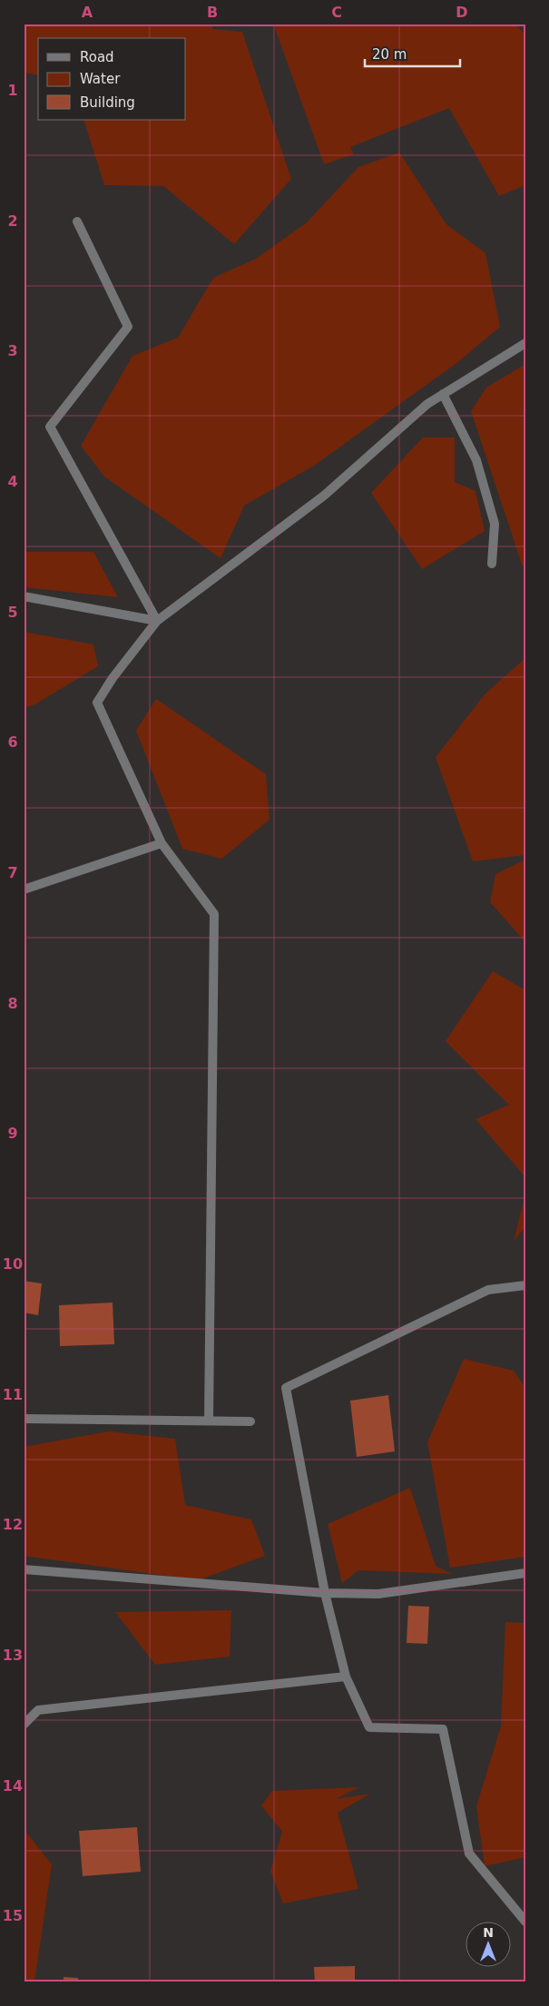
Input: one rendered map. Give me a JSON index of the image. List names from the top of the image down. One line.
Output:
{"legend":["Road","Water","Building"],"scale_bar":"20 m","north":"top","grid":{"columns":["A","B","C","D"],"rows":["1","2","3","4","5","6","7","8","9","10","11","12","13","14","15"]}}
